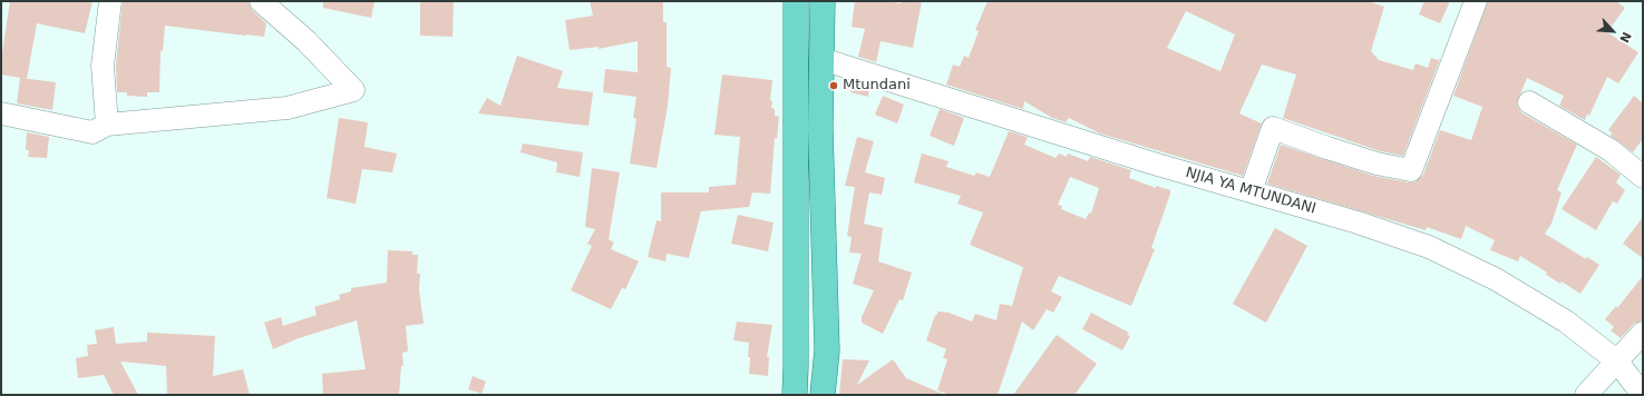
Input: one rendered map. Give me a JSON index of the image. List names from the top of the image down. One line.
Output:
{"streets":{"street":["NJIA YA MTUNDANI"]},"places":["Mtundani"],"north":"bottom right"}
